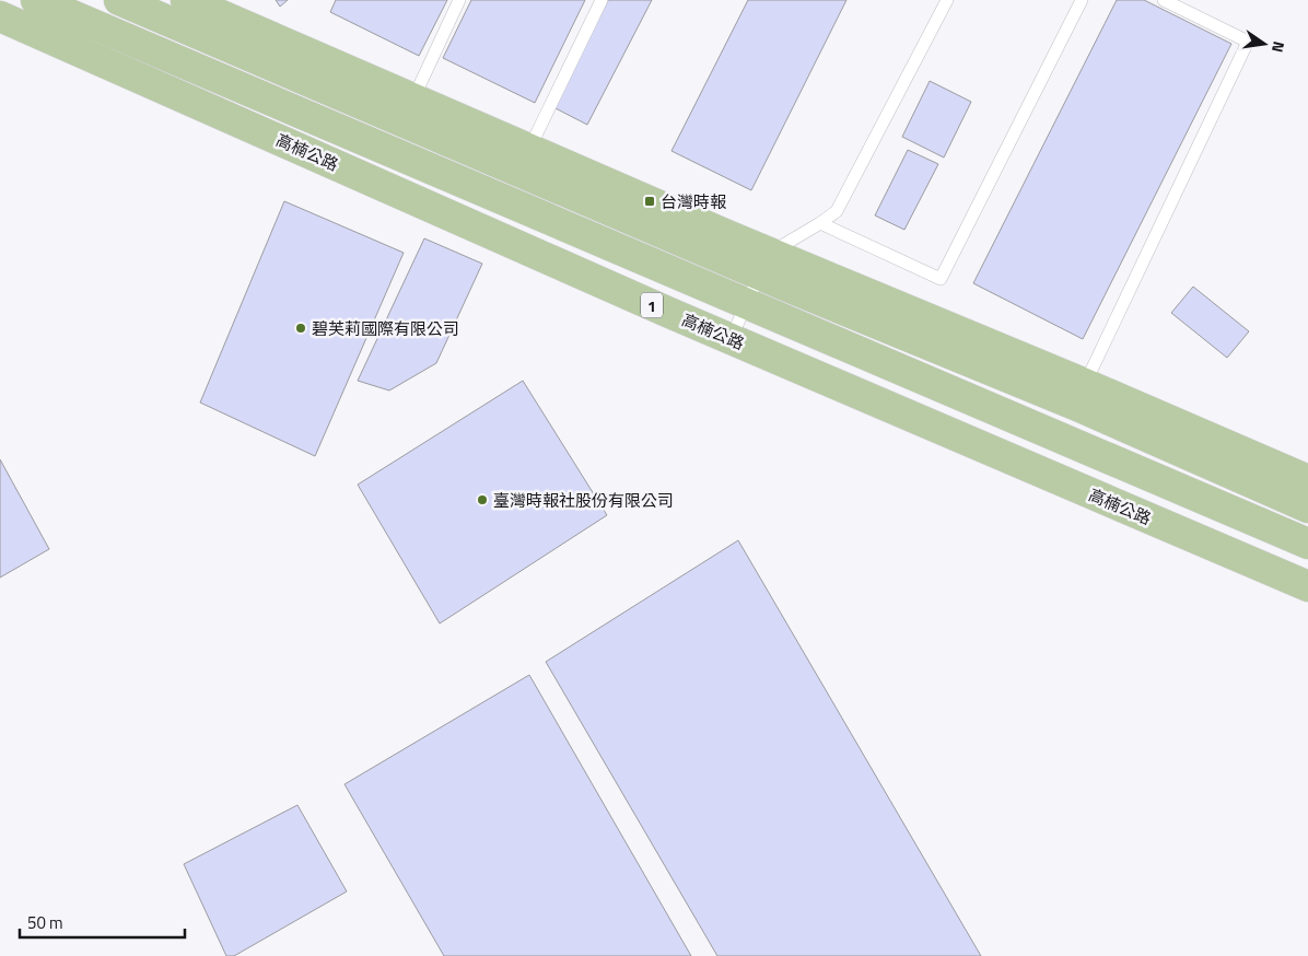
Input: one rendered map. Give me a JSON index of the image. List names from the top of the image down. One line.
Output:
{"streets":{"main road":["高楠公路","1"]},"places":{"transit":["台灣時報"],"other":["碧芙莉國際有限公司","臺灣時報社股份有限公司"]},"scale_bar":"50 m","north":"right"}
